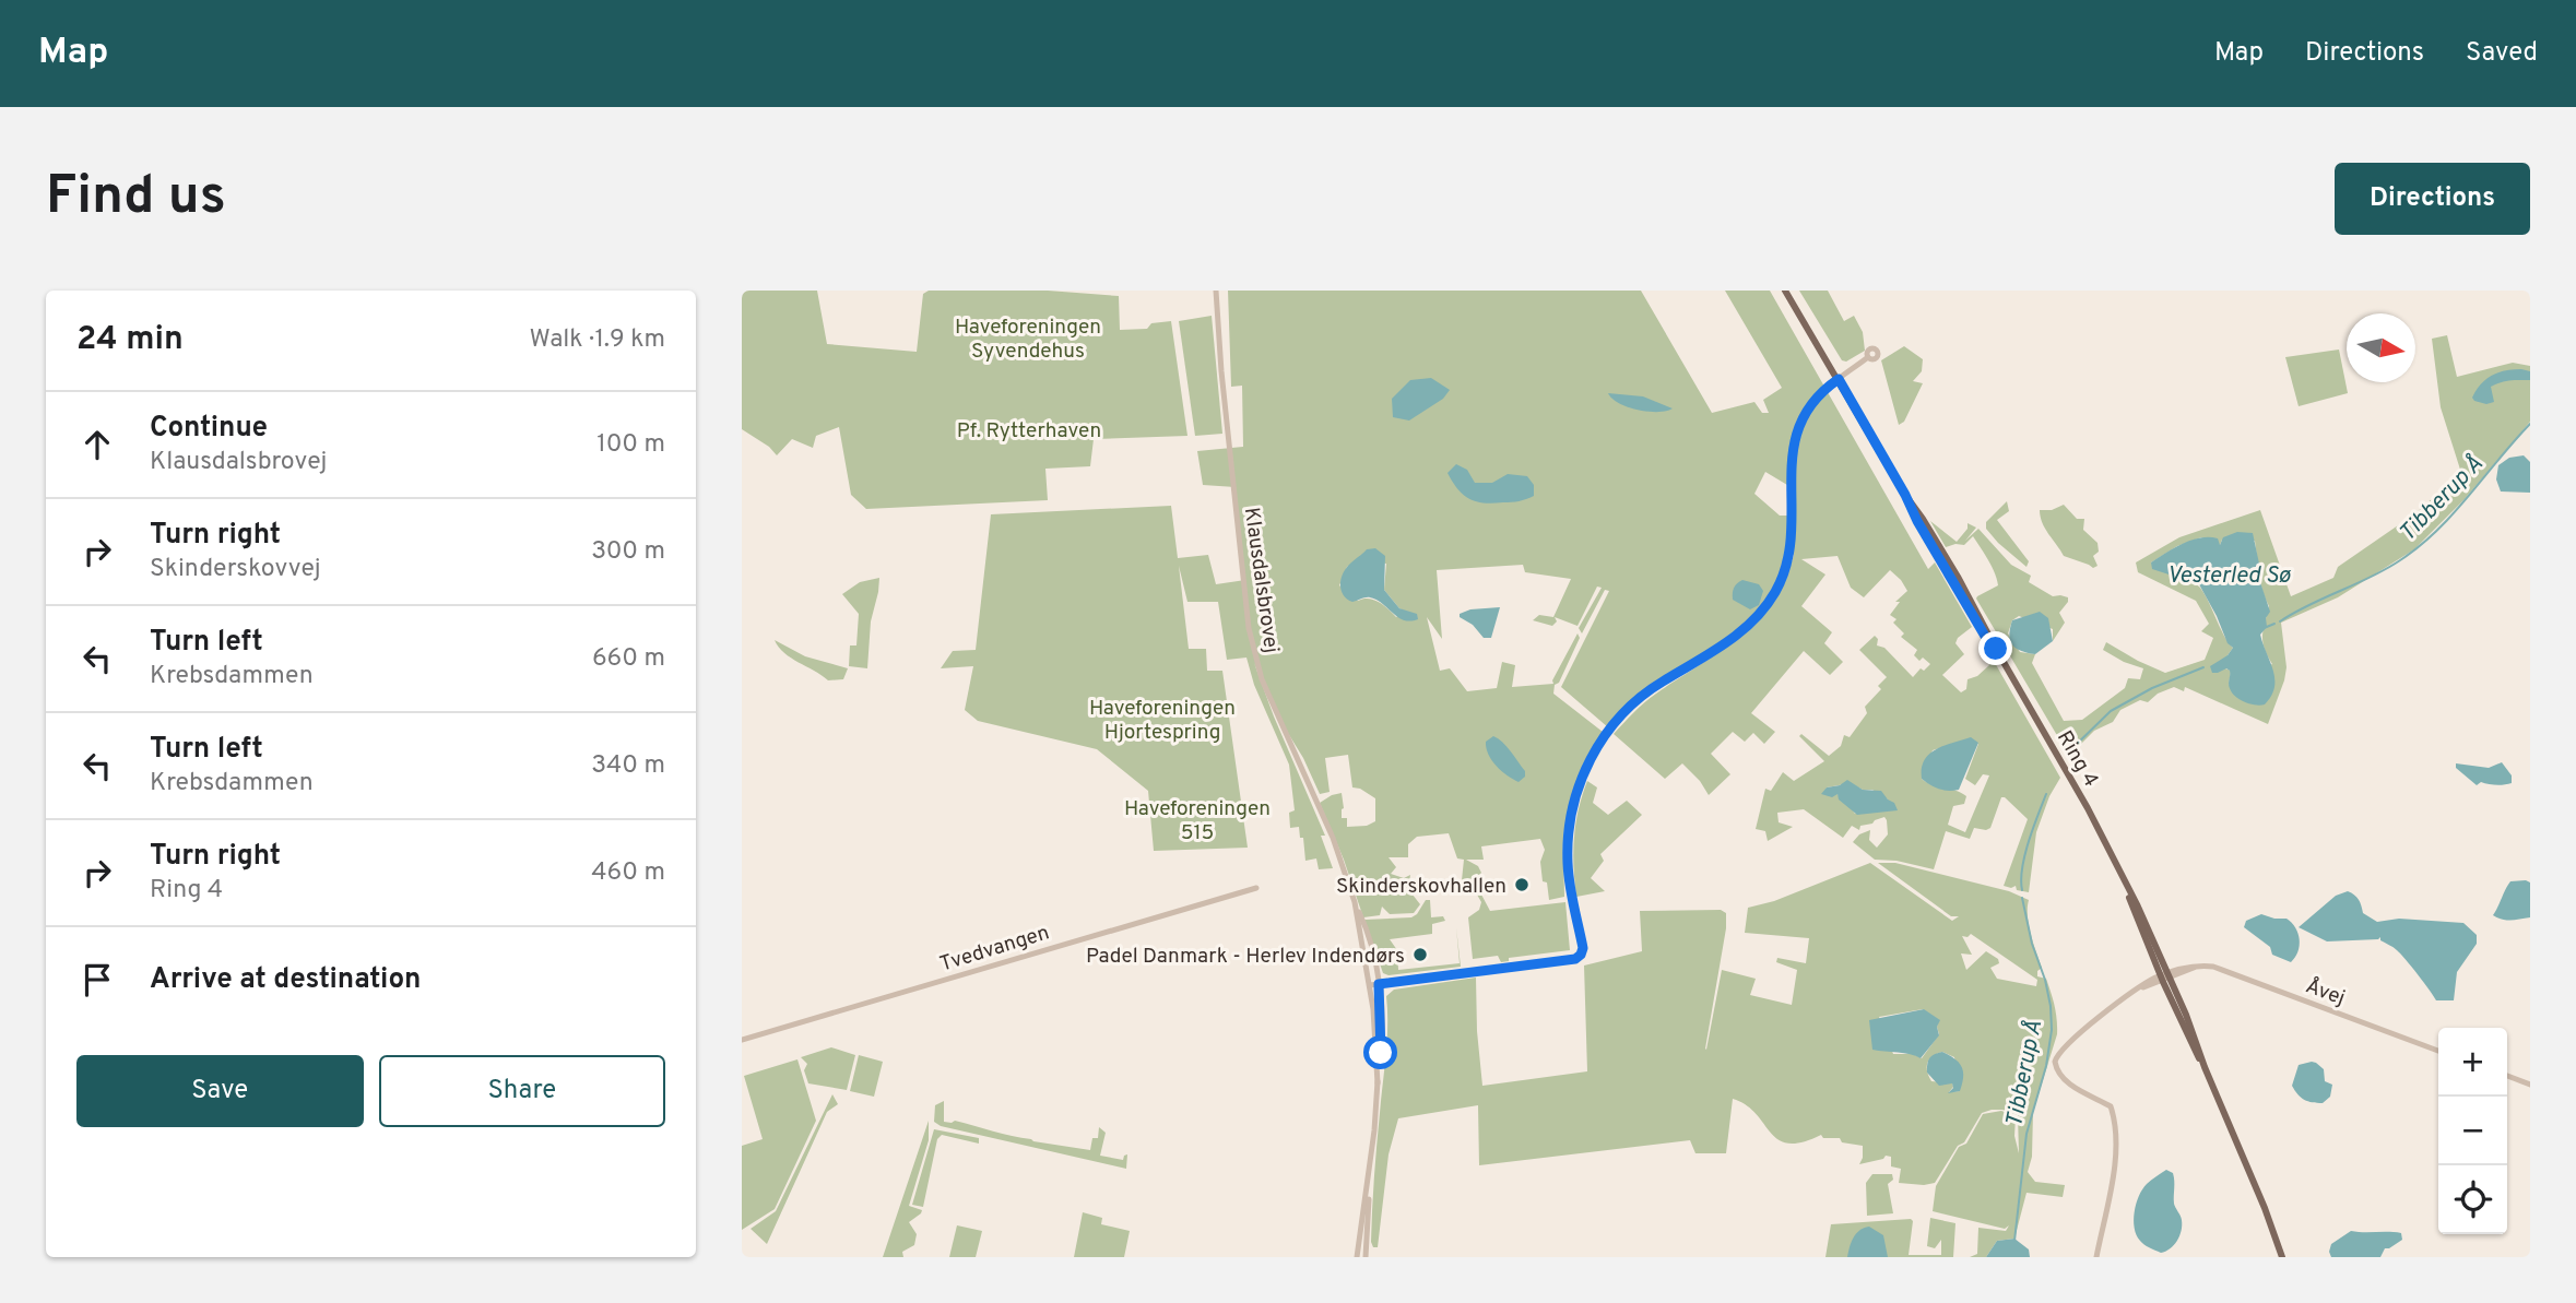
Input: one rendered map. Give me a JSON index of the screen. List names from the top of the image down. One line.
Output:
{"streets":{"main road":["Ring 4"],"street":["Klausdalsbrovej","Tvedvangen","Åvej"]},"crossings":[["Ring 4","Åvej"]],"water":["Tibberup Å","Vesterled Sø"],"parks":["Haveforeningen Syvendehus","Pf. Rytterhaven","Haveforeningen Hjortespring","Haveforeningen 515"],"places":["Skinderskovhallen","Padel Danmark - Herlev Indendørs"],"north":"right","page":{"header":"Map","nav":["Map","Directions","Saved"],"buttons":["Directions",["Save","Share"]],"title":"Find us","heading":["24 min","Walk · 1.9 km"],"list":[["Continue","Klausdalsbrovej","100 m"],["Turn right","Skinderskovvej","300 m"],["Turn left","Krebsdammen","660 m"],["Turn left","Krebsdammen","340 m"],["Turn right","Ring 4","460 m"],"Arrive at destination"],"map_buttons":["+","−"]}}
